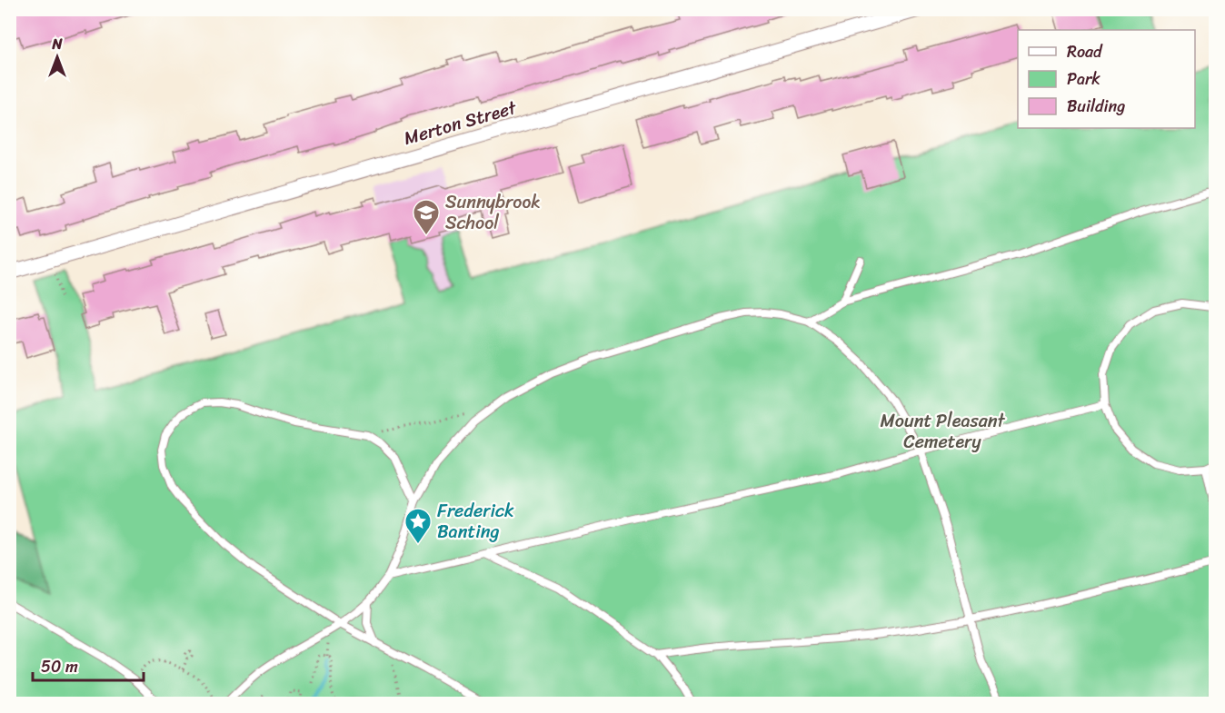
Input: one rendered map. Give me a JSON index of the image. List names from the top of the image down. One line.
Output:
{"streets":{"street":["Merton Street"]},"parks":["Mount Pleasant Cemetery"],"places":{"school or university":["Sunnybrook School"],"place":["Frederick Banting"]},"legend":["Road","Park","Building"],"scale_bar":"50 m","north":"top"}
